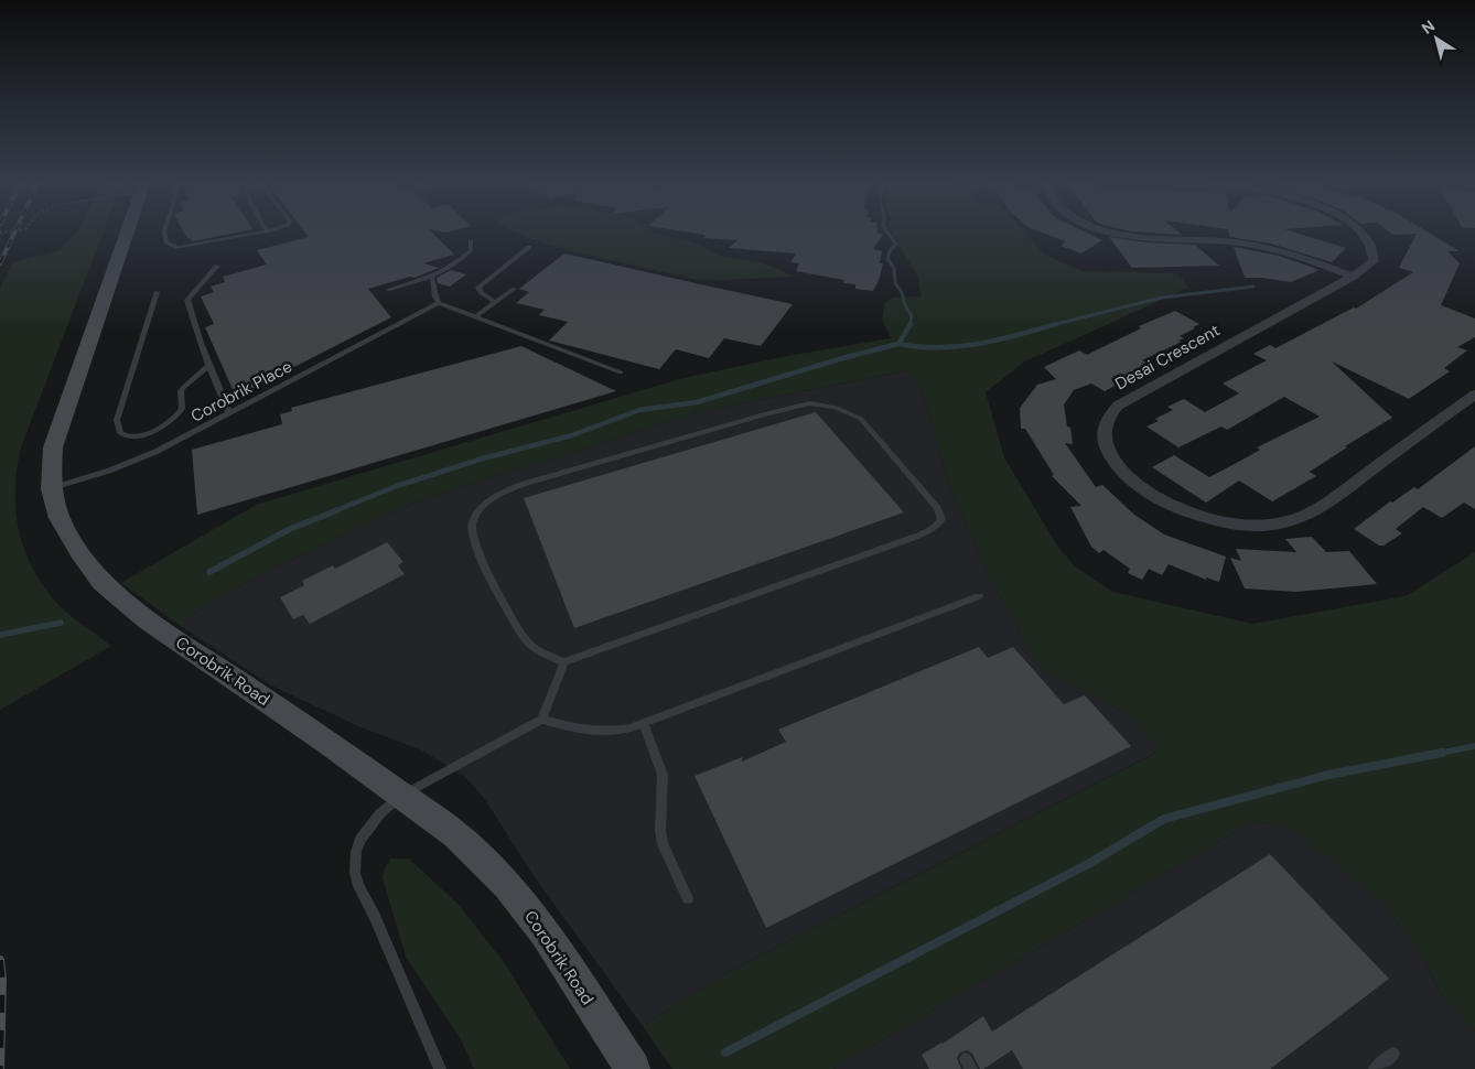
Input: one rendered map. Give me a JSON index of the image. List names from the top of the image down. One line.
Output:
{"streets":{"street":["Desai Crescent","Corobrik Road"],"lane":["Corobrik Place"]},"crossings":[["Corobrik Place","Corobrik Road"]],"north":"top left"}
